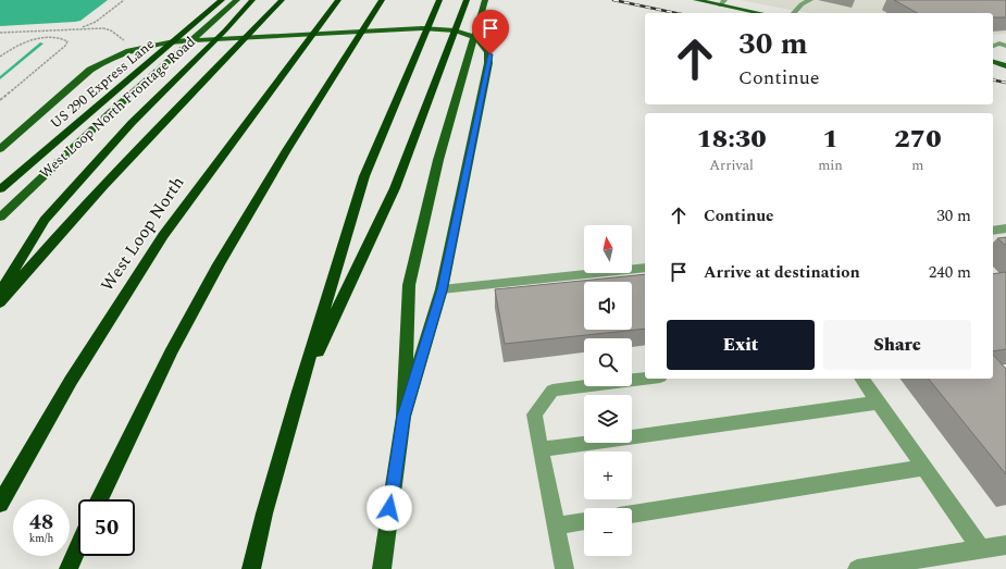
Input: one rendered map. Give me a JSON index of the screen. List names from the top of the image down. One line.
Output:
{"streets":{"highway":["US 290 Express Lane","West Loop North"],"main road":["West Loop North Frontage Road"]},"north":"top","page":{"turn":["30 m","Continue"],"eta":["18:30","Arrival","1","min","270","m"],"list":[{"name":"Continue","value":"30 m"},{"name":"Arrive at destination","value":"240 m"}],"map_buttons":["+","−"],"buttons":["Exit","Share"],"speed":"48 km/h","limit":"50"}}
